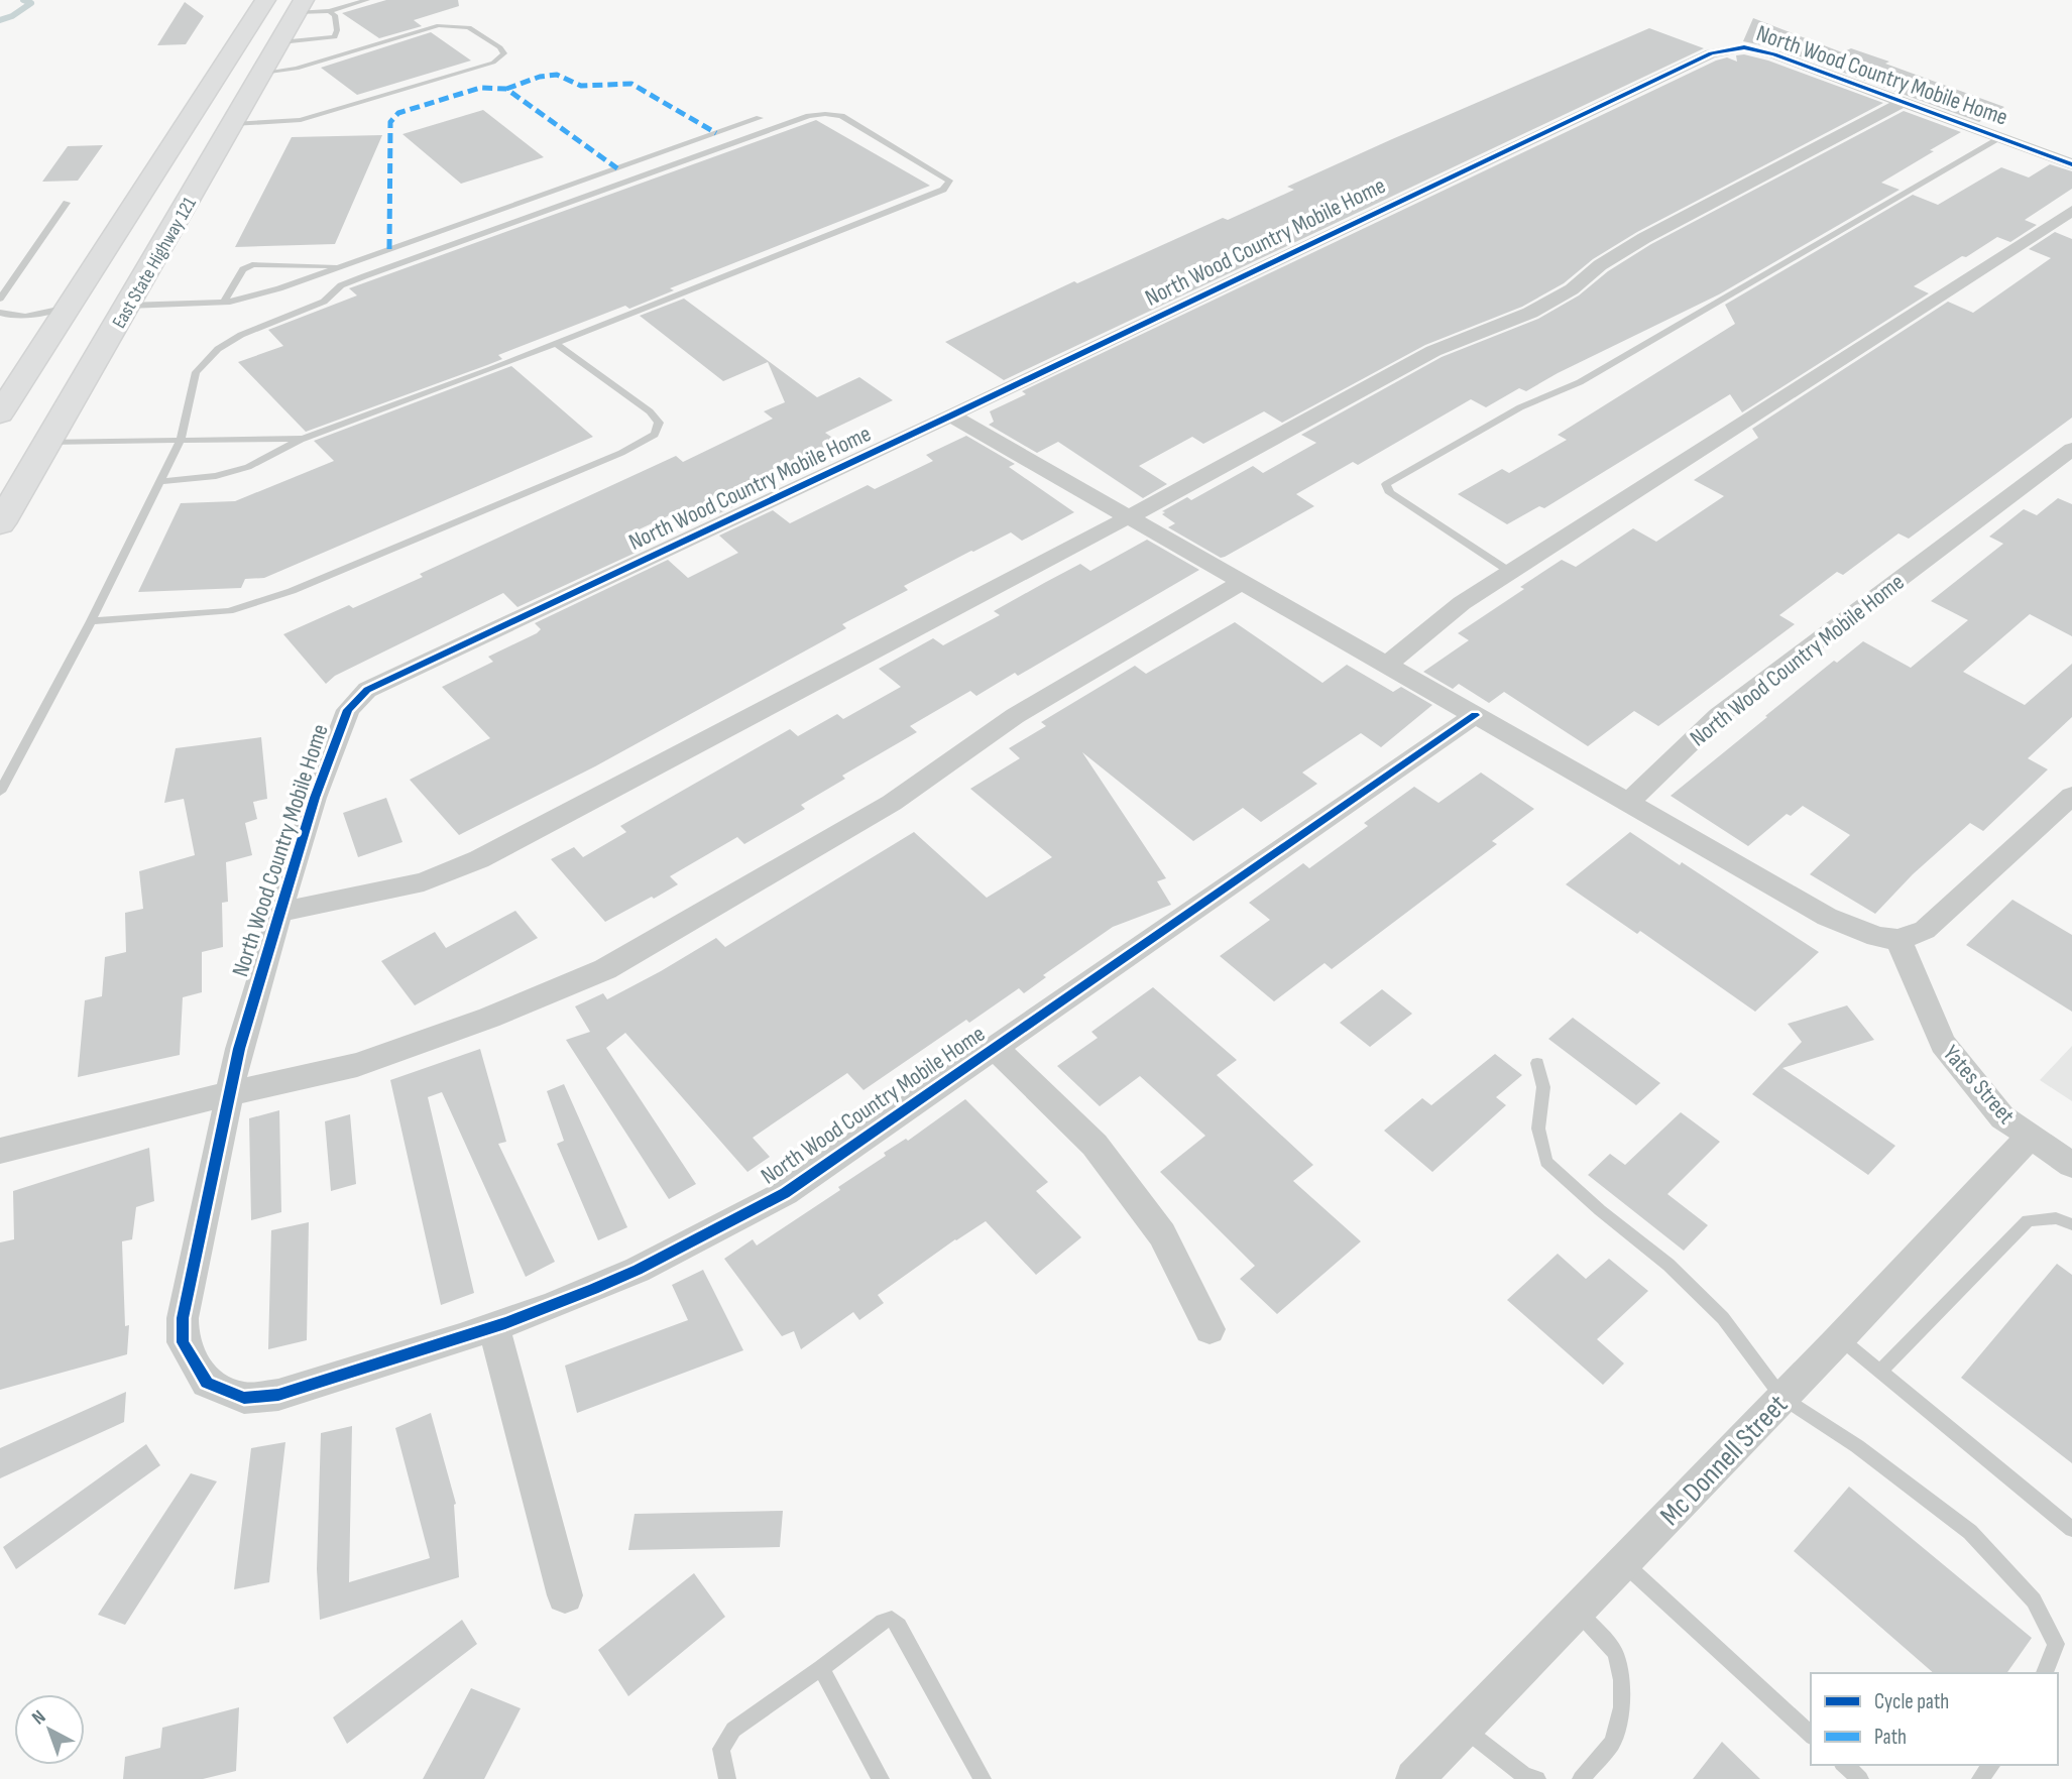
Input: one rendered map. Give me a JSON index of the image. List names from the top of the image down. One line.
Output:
{"streets":{"main road":["East State Highway 121"],"street":["North Wood Country Mobile Home","Yates Street","Mc Donnell Street"]},"crossings":[["Yates Street","Mc Donnell Street"]],"legend":["Cycle path","Path"],"north":"top left"}
